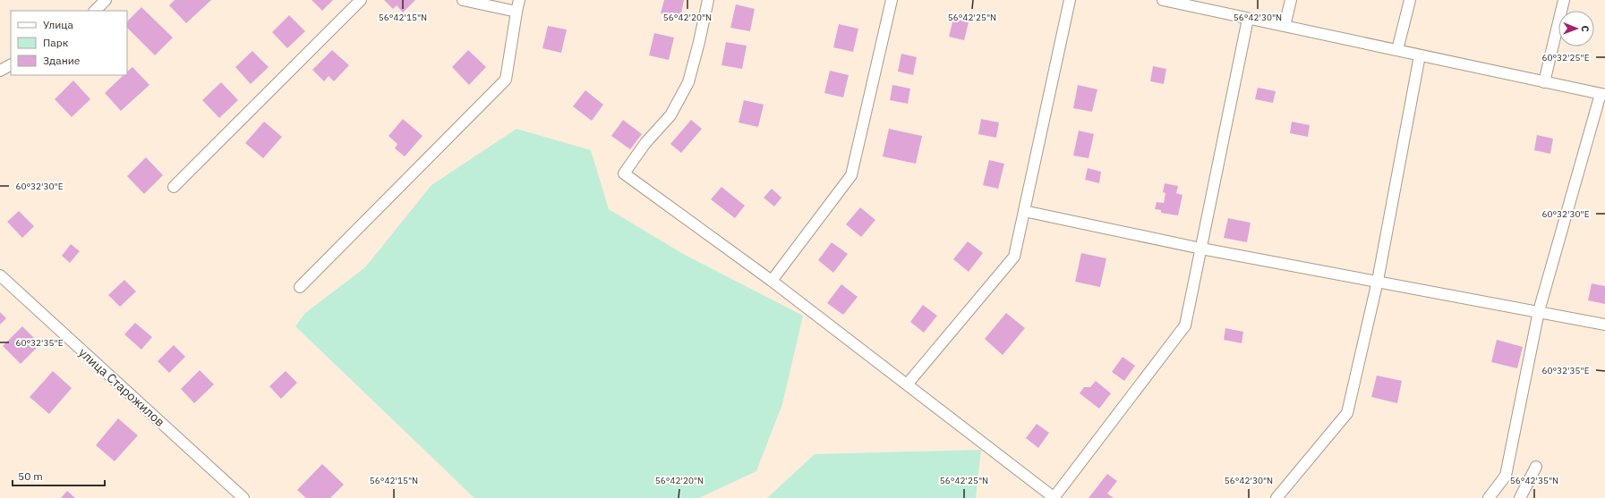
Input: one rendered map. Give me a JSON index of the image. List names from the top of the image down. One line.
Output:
{"streets":{"street":["улица Старожилов"]},"legend":["Улица","Парк","Здание"],"scale_bar":"50 m","north":"right","coordinates":["56°42'15\"N","56°42'20\"N","56°42'25\"N","56°42'30\"N","60°32'25\"E","60°32'30\"E","60°32'35\"E","56°42'35\"N"]}
